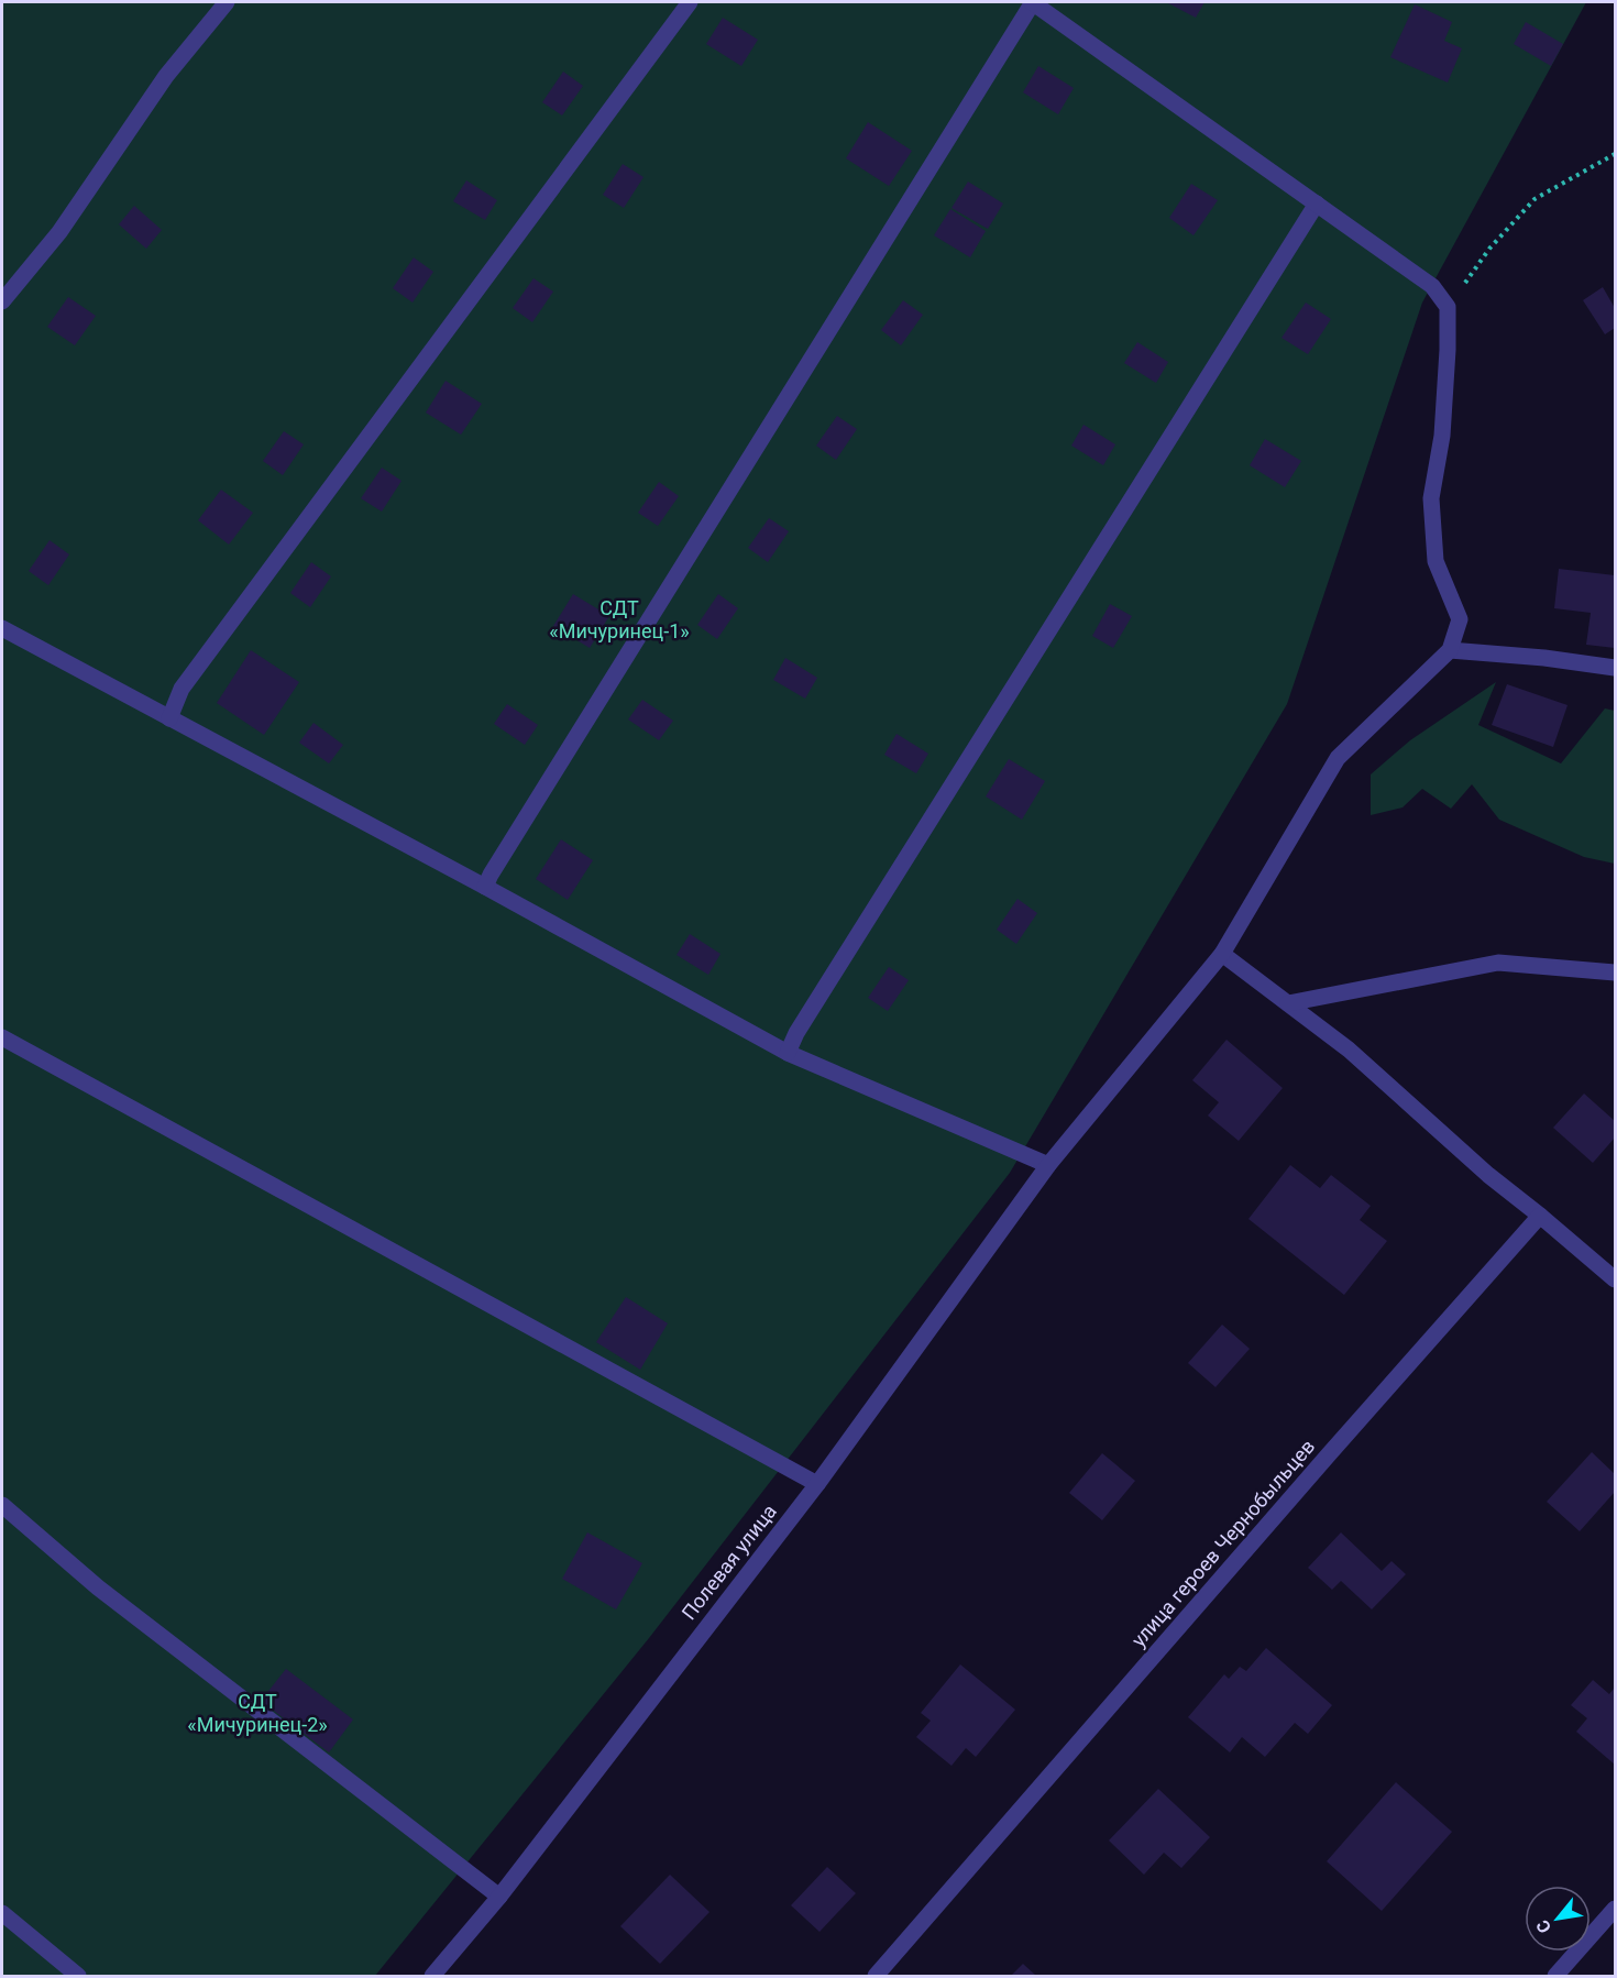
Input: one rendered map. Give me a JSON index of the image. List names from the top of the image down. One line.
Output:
{"streets":{"street":["улица героев Чернобыльцев","Полевая улица"]},"parks":["СДТ «Мичуринец-1»","СДТ «Мичуринец-2»"],"north":"bottom left"}
